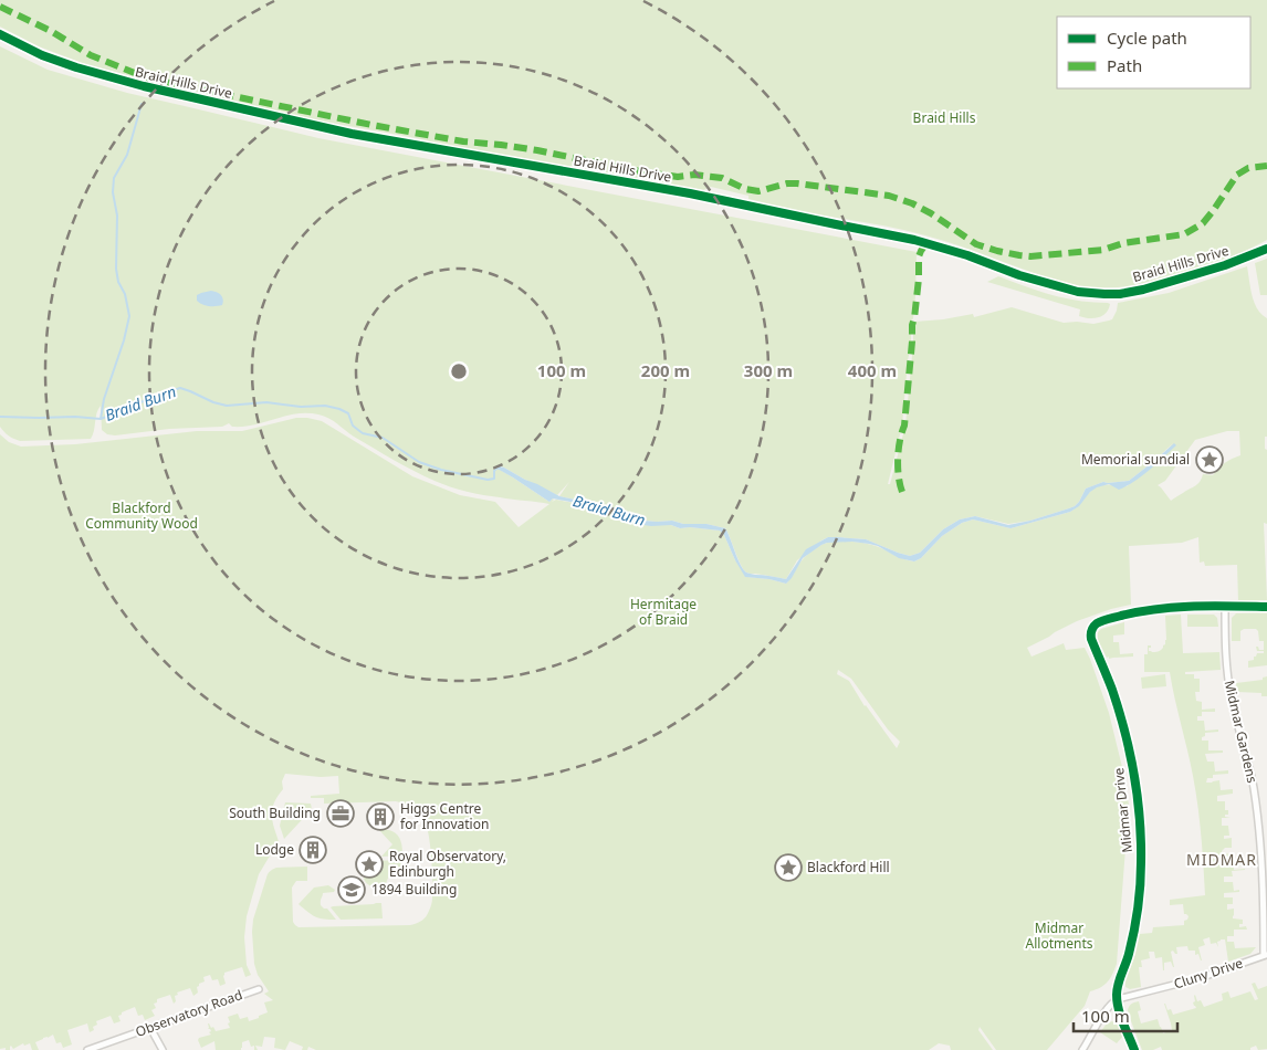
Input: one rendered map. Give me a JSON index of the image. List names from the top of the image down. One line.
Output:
{"streets":{"street":["Braid Hills Drive","Midmar Gardens","Midmar Drive","Cluny Drive","Observatory Road"]},"crossings":[["Midmar Gardens","Midmar Drive"],["Midmar Gardens","Cluny Drive"],["Midmar Drive","Cluny Drive"]],"districts":["MIDMAR"],"water":["Braid Burn"],"parks":["Braid Hills","Blackford Community Wood","Hermitage of Braid","Midmar Allotments"],"places":{"place":["Memorial sundial","Royal Observatory, Edinburgh","Blackford Hill"],"office":["South Building"],"building":["Higgs Centre for Innovation","Lodge"],"school or university":["1894 Building"]},"legend":["Cycle path","Path"],"scale_bar":"100 m","rings":["100 m","200 m","300 m","400 m"]}
